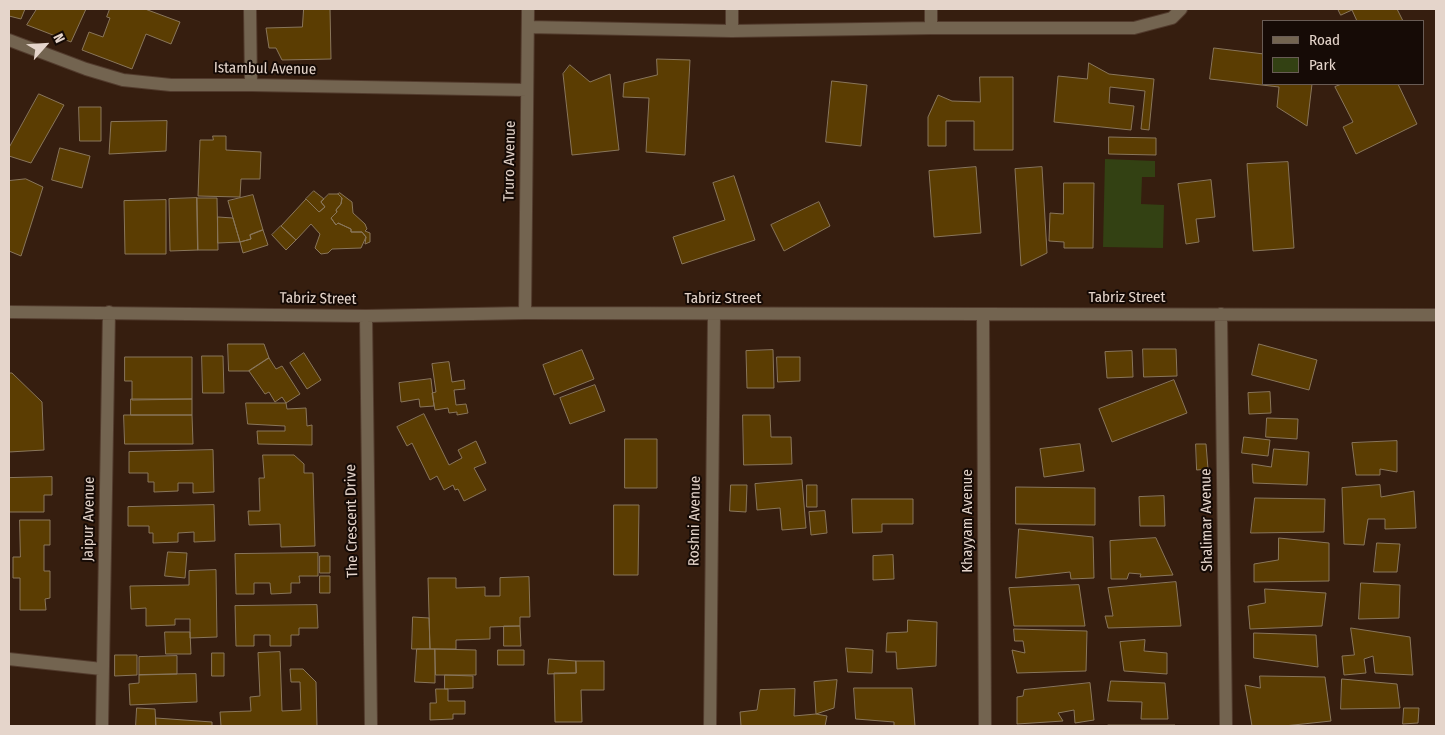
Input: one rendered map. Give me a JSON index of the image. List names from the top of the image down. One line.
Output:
{"streets":{"street":["Istambul Avenue","Truro Avenue","Tabriz Street","Jaipur Avenue","Shalimar Avenue","The Crescent Drive","Roshni Avenue","Khayyam Avenue"]},"crossings":[["Istambul Avenue","Truro Avenue"],["Truro Avenue","Tabriz Street"],["Tabriz Street","Jaipur Avenue"],["Tabriz Street","Shalimar Avenue"],["Tabriz Street","The Crescent Drive"],["Tabriz Street","Roshni Avenue"],["Tabriz Street","Khayyam Avenue"]],"legend":["Road","Park"],"north":"top right"}
